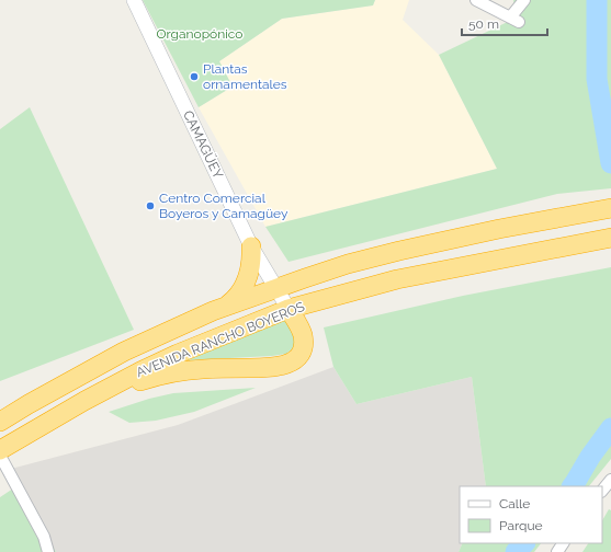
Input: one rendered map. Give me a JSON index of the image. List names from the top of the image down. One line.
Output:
{"streets":{"highway":["AVENIDA RANCHO BOYEROS"],"main road":["CAMAGÜEY"]},"crossings":[["CAMAGÜEY","AVENIDA RANCHO BOYEROS"]],"parks":["Organopónico"],"places":["Plantas ornamentales","Centro Comercial Boyeros y Camagüey"],"legend":["Calle","Parque"],"scale_bar":"50 m"}
